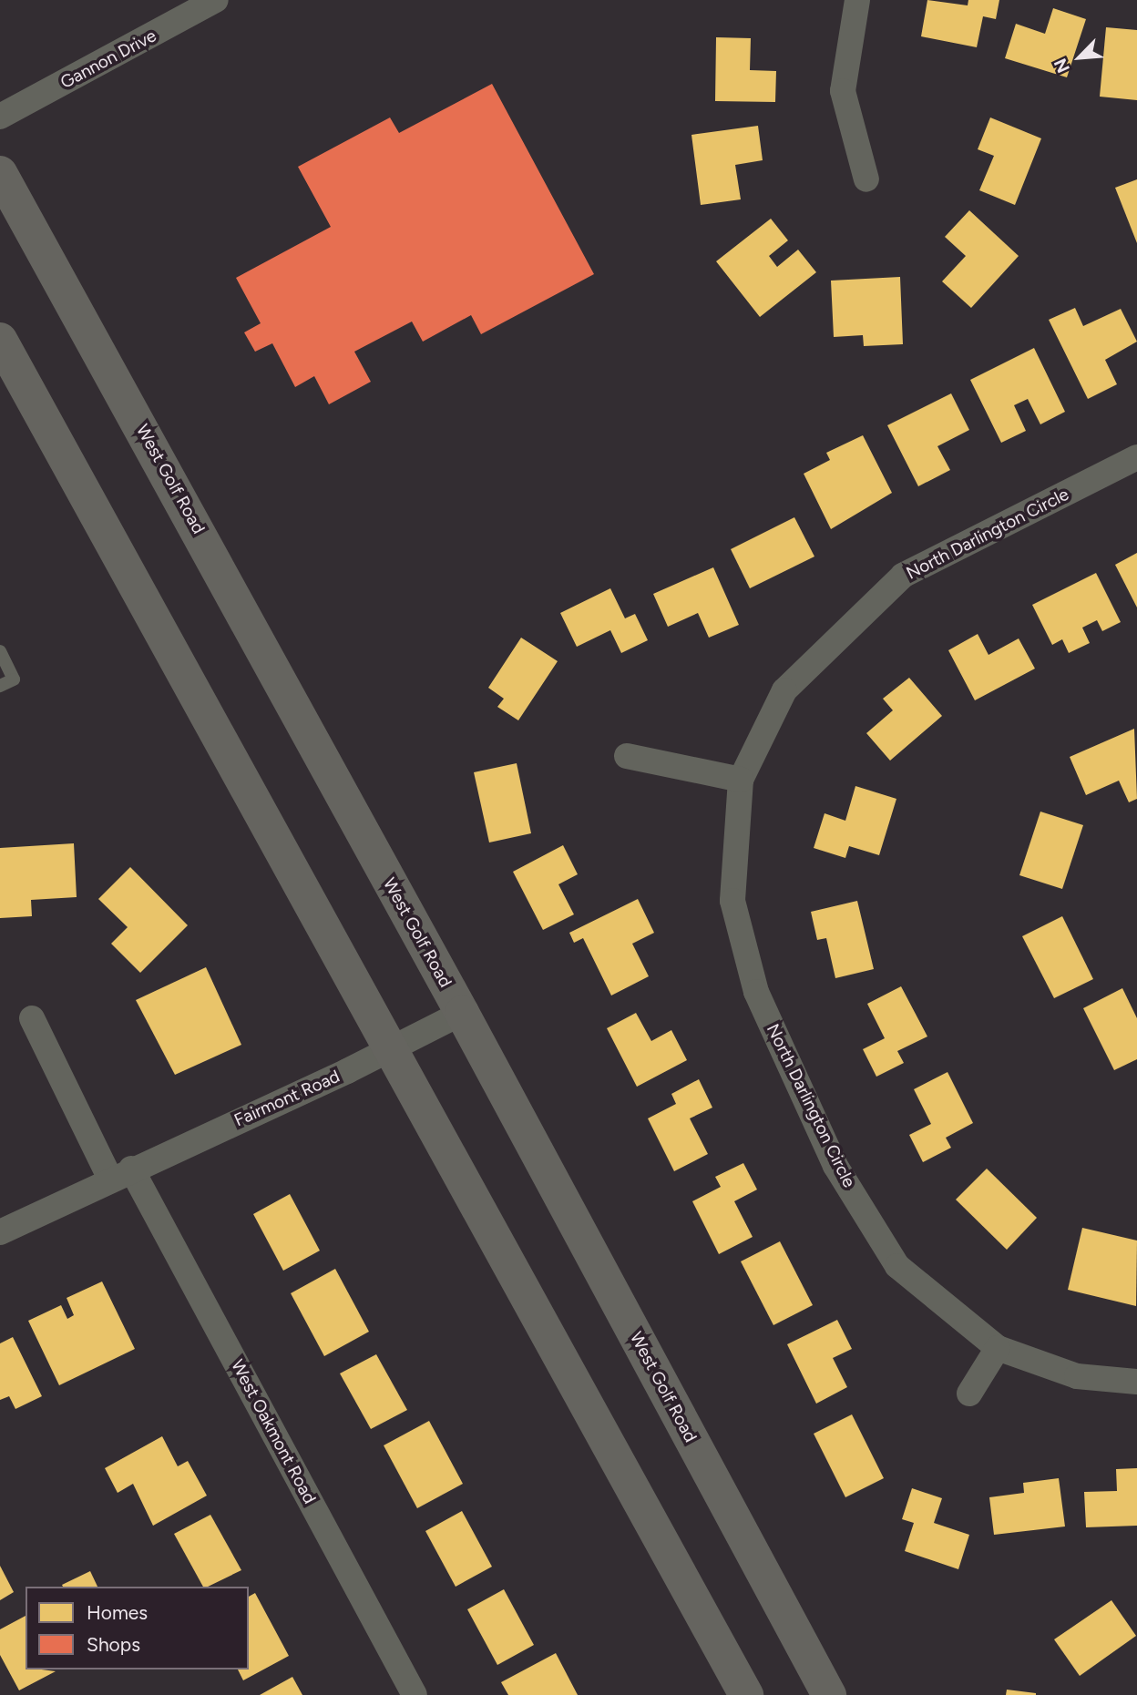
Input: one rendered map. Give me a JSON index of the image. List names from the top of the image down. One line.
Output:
{"streets":{"main road":["West Golf Road"],"street":["Gannon Drive","North Darlington Circle","Fairmont Road","West Oakmont Road"]},"crossings":[["West Golf Road","Fairmont Road"],["Fairmont Road","West Oakmont Road"]],"legend":["Homes","Shops"],"north":"bottom left"}
